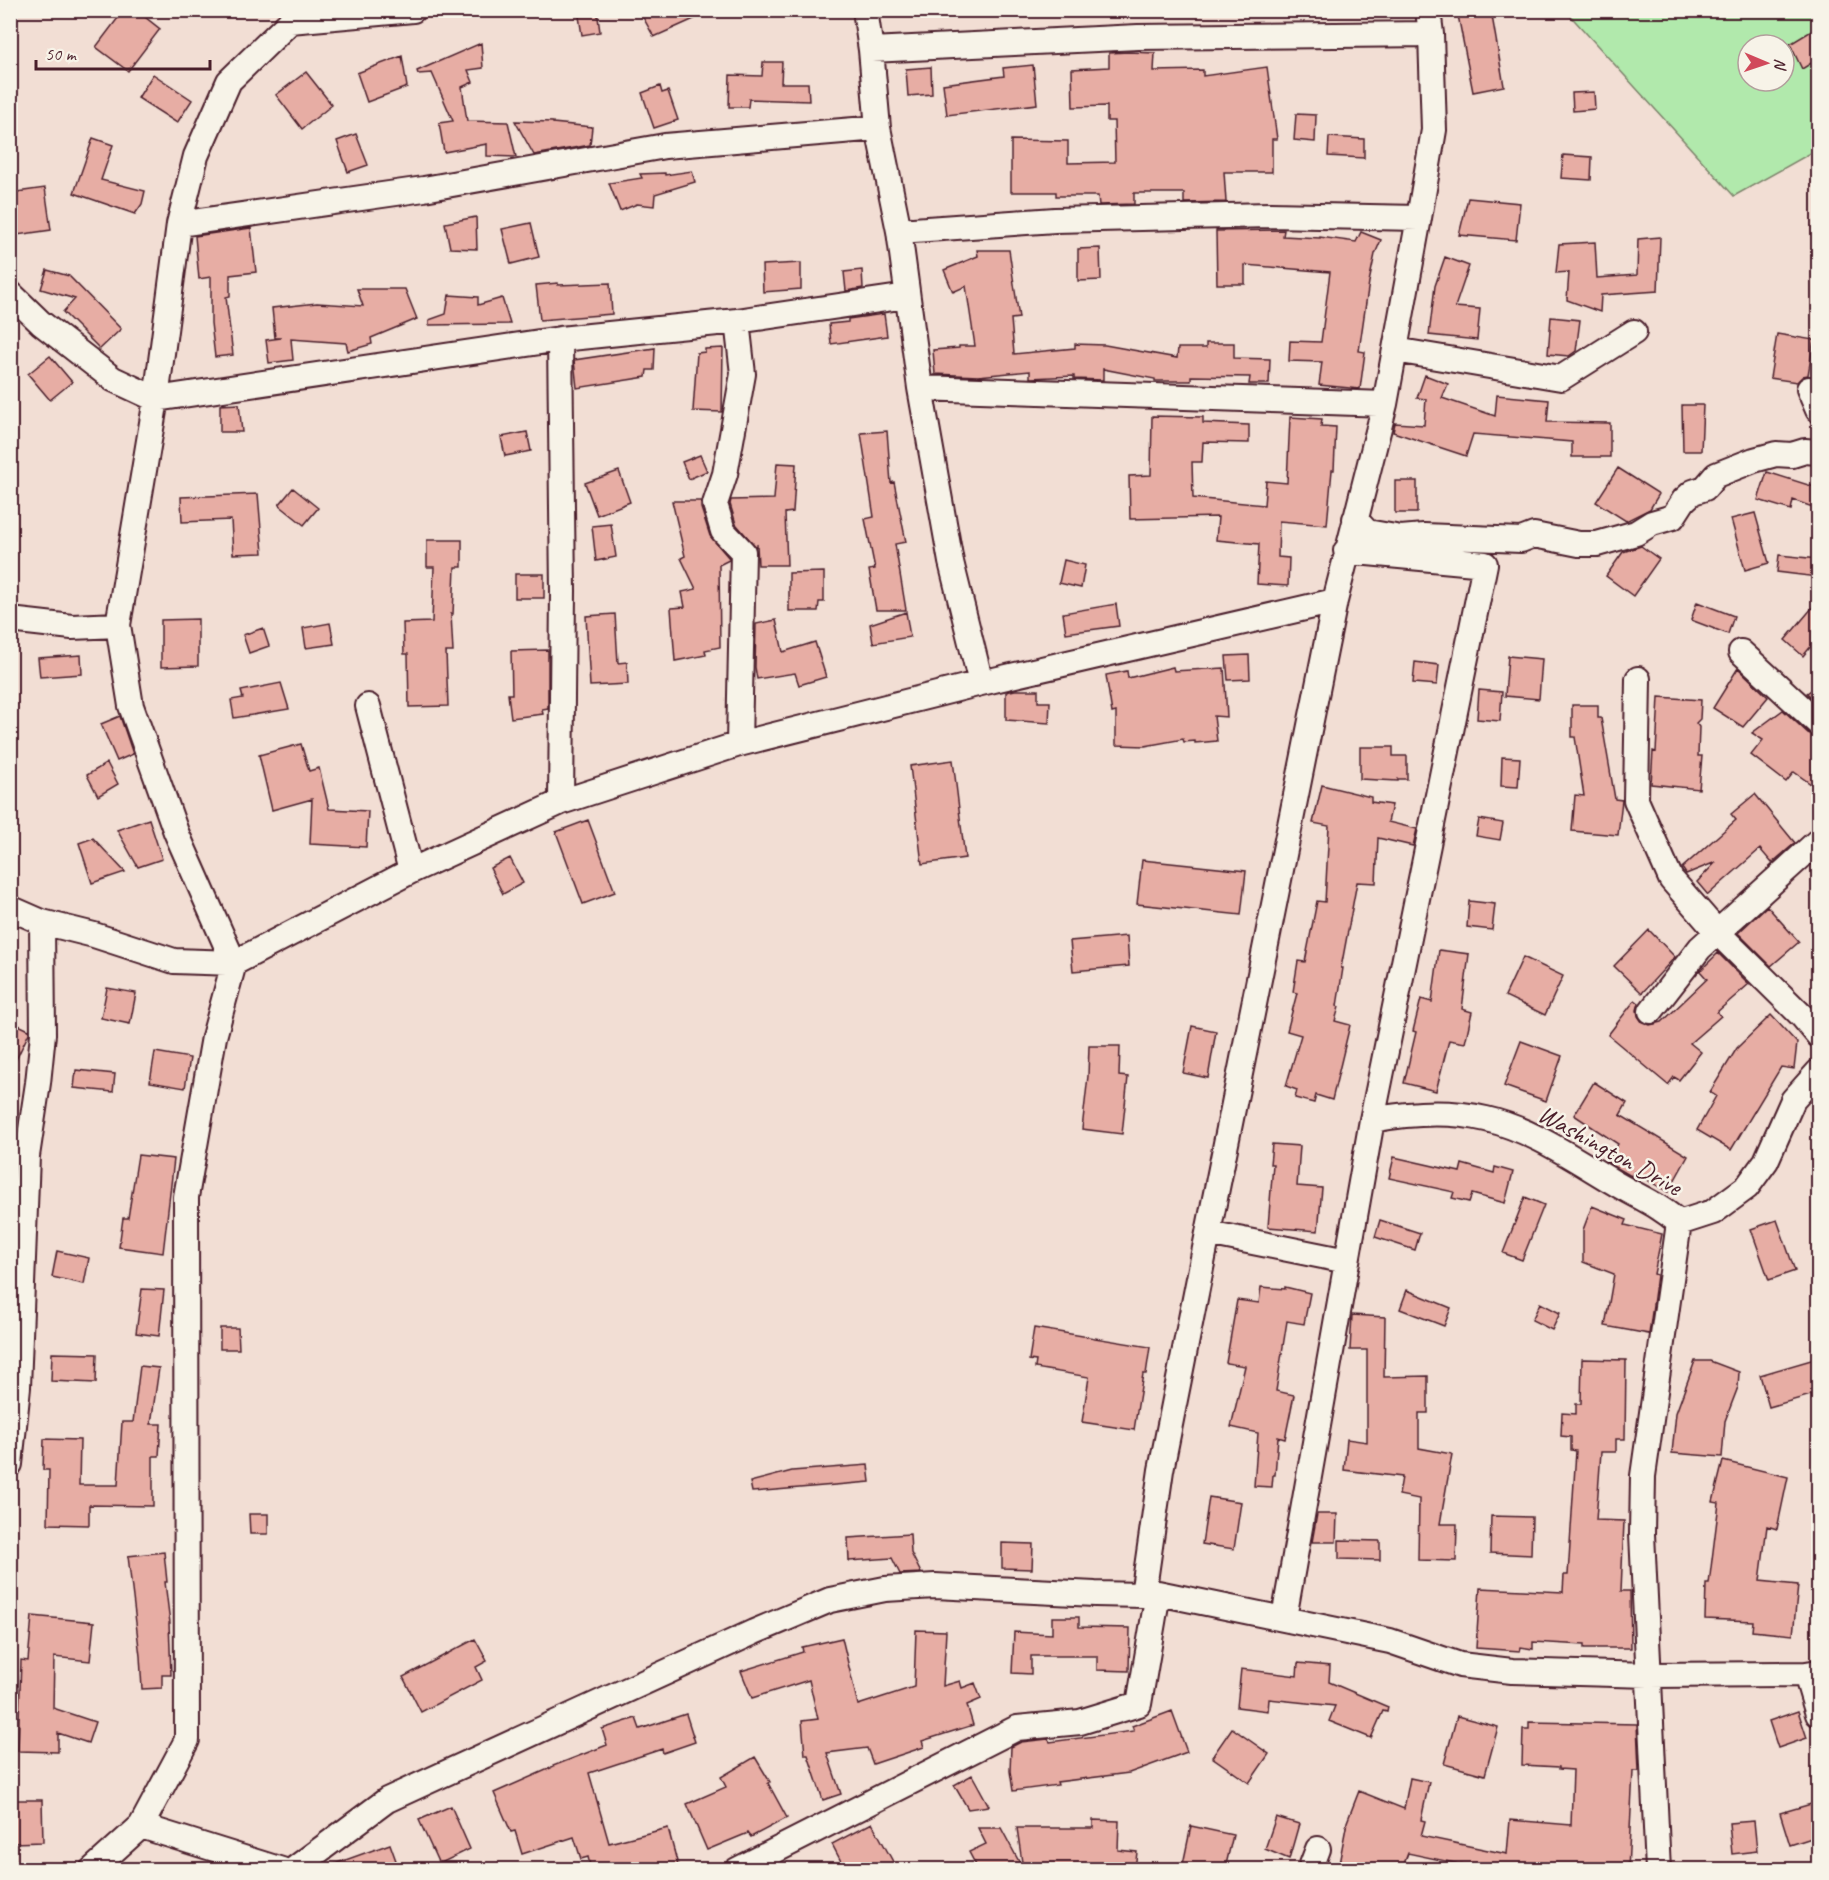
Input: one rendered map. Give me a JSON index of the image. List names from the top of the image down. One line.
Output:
{"streets":{"street":["Washington Drive"]},"scale_bar":"50 m","north":"right"}
